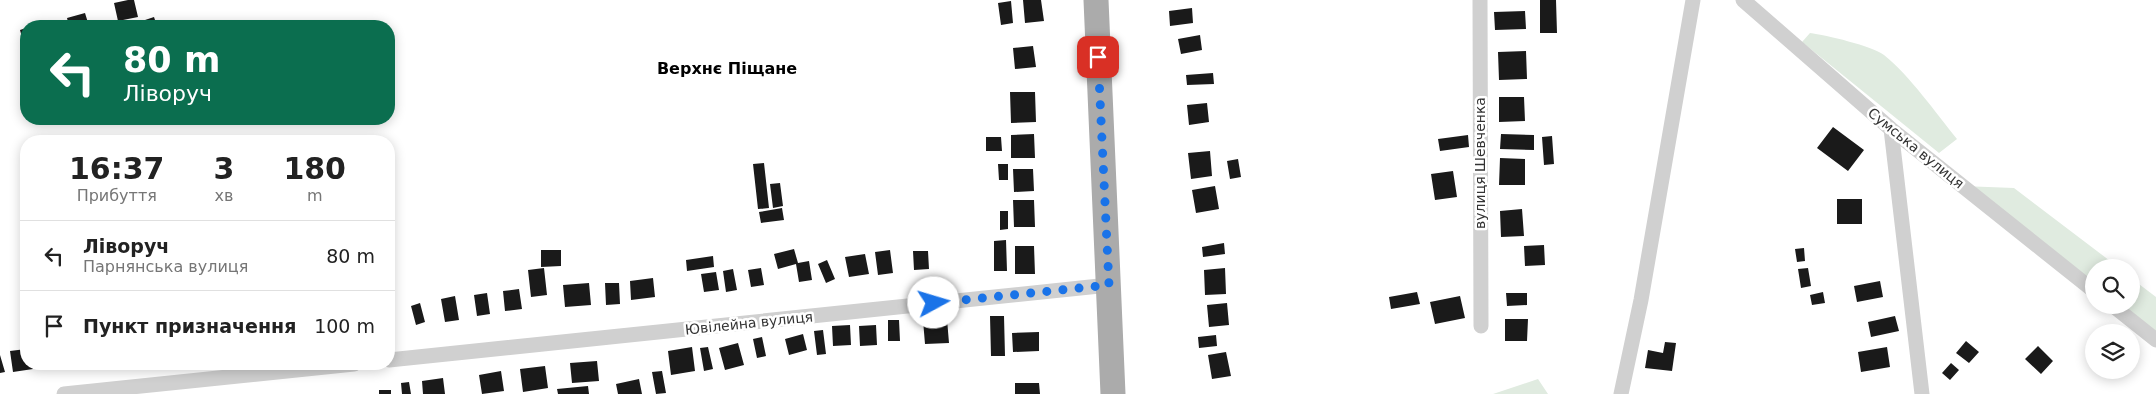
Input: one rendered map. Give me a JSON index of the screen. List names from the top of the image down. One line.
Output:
{"streets":{"street":["Сумська вулиця","вулиця Шевченка","Ювілейна вулиця"]},"districts":["Верхнє Піщане"],"page":{"turn":["80 m","Ліворуч"],"eta":["16:37","Прибуття","3","хв","180","m"],"list":[{"name":"Ліворуч","note":"Парнянська вулиця","value":"80 m"},{"name":"Пункт призначення","value":"100 m"}]}}
